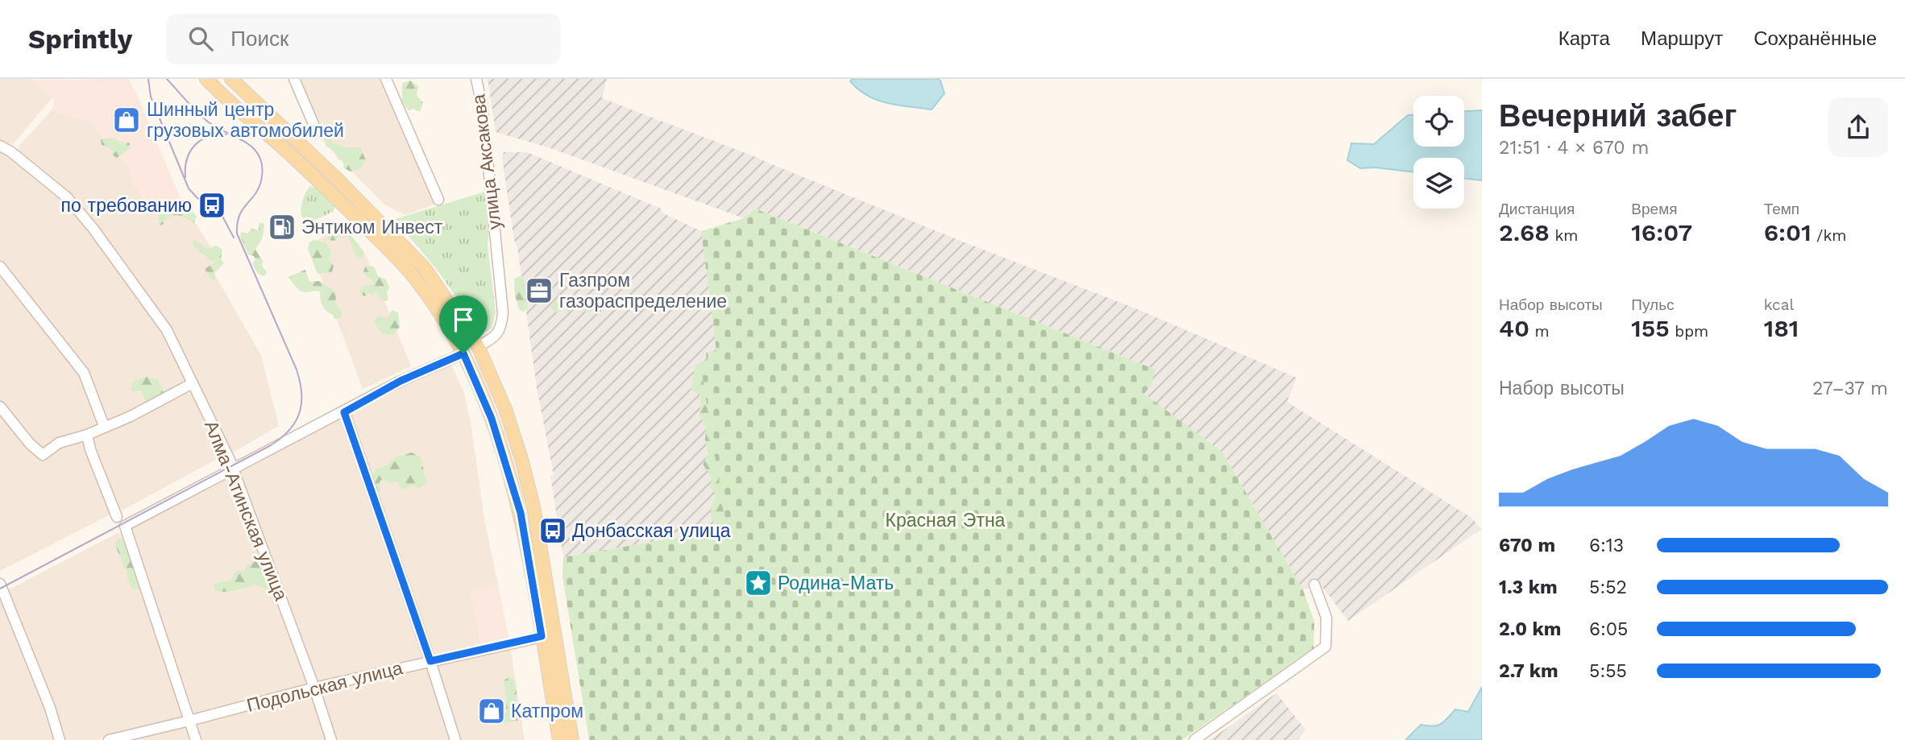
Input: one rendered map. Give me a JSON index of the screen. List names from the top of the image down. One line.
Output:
{"streets":{"street":["улица Аксакова","Алма-Атинская улица","Подольская улица"]},"crossings":[["Алма-Атинская улица","Подольская улица"]],"parks":["Красная Этна"],"places":{"shop":["Шинный центр грузовых автомобилей","Катпром"],"bus stop":["по требованию","Донбасская улица"],"fuel station":["Энтиком Инвест"],"office":["Газпром газораспределение"],"place":["Родина-Мать"]},"page":{"header":"Sprintly","search":"Поиск","nav":["Карта","Маршрут","Сохранённые"],"heading":["Вечерний забег","21:51 · 4 × 670 m"],"stats":[["Дистанция","2.68 km"],["Время","16:07"],["Темп","6:01 /km"],["Набор высоты","40 m"],["Пульс","155 bpm"],["kcal","181"]],"chart":["Набор высоты","27–37 m"],"list":[{"name":"670 m","note":"6:13"},{"name":"1.3 km","note":"5:52"},{"name":"2.0 km","note":"6:05"},{"name":"2.7 km","note":"5:55"}]}}
